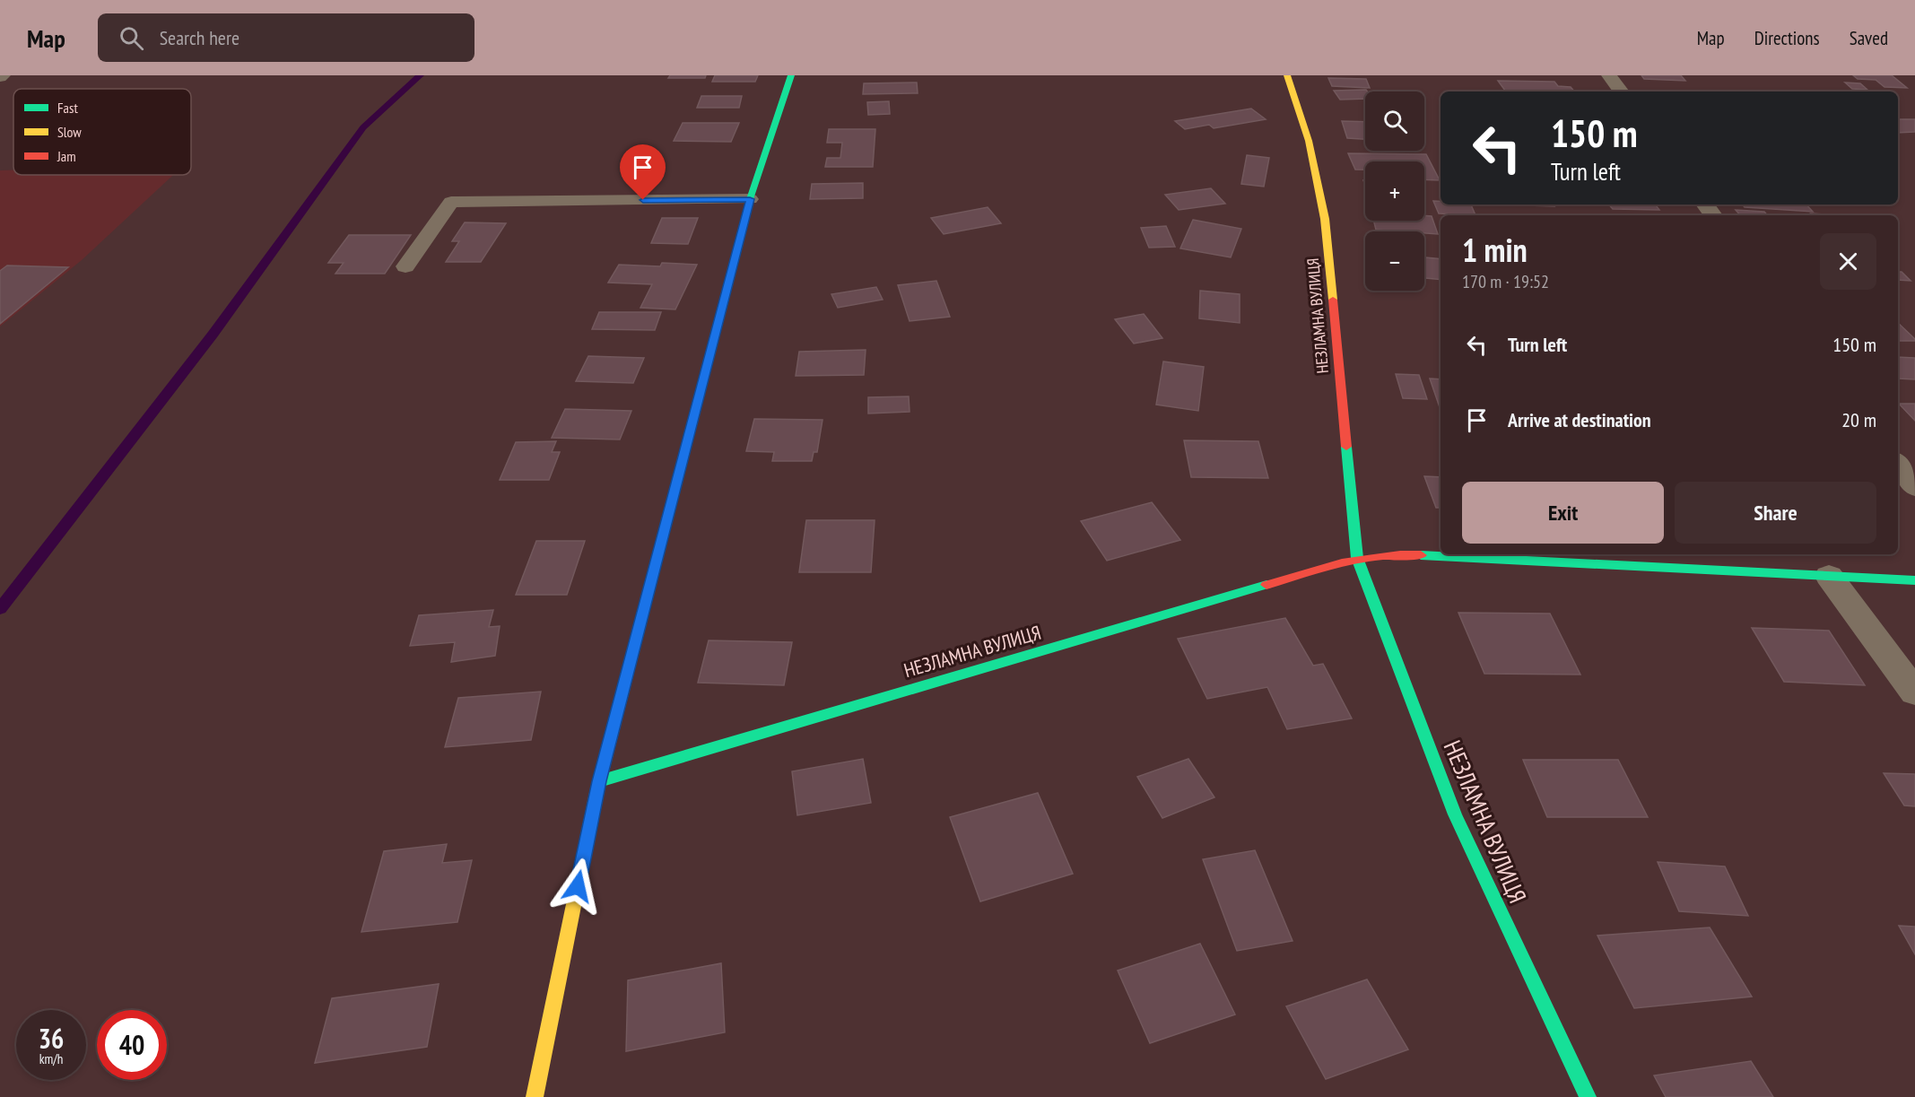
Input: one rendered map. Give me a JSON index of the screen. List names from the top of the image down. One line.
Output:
{"streets":{"street":["НЕЗЛАМНА ВУЛИЦЯ"]},"legend":["Fast","Slow","Jam"],"page":{"header":"Map","search":"Search here","nav":["Map","Directions","Saved"],"map_buttons":["+","−"],"turn":["150 m","Turn left"],"heading":["1 min","170 m · 19:52"],"list":[{"name":"Turn left","value":"150 m"},{"name":"Arrive at destination","value":"20 m"}],"buttons":["Exit","Share"],"speed":"36 km/h","limit":"40"}}
